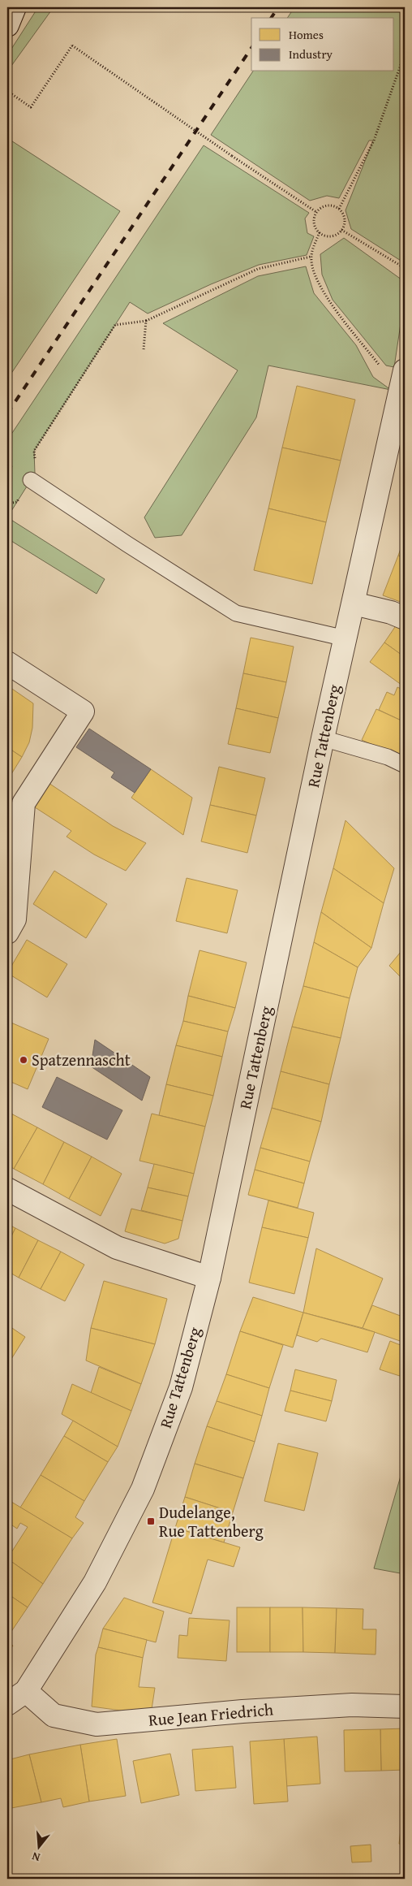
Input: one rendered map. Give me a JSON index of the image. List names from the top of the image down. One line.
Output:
{"streets":{"street":["Rue Tattenberg","Rue Jean Friedrich"]},"crossings":[["Rue Tattenberg","Rue Jean Friedrich"]],"places":{"other":["Spatzennascht"],"transit":["Dudelange, Rue Tattenberg"]},"legend":["Homes","Industry"],"north":"bottom"}
